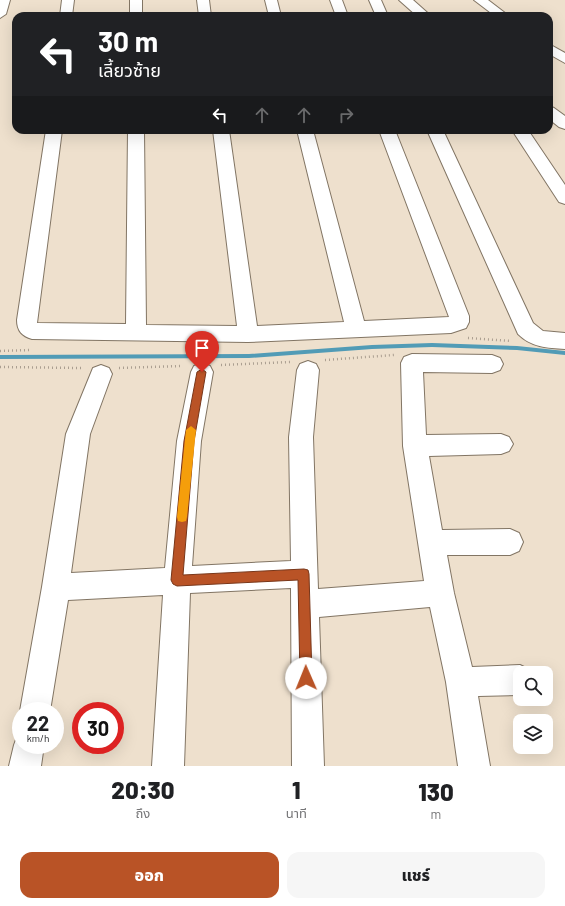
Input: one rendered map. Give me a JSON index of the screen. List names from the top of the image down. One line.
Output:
{"page":{"turn":["30 m","เลี้ยวซ้าย"],"speed":"22 km/h","limit":"30","eta":["20:30","ถึง","1","นาที","130","m"],"buttons":["ออก","แชร์"]}}
